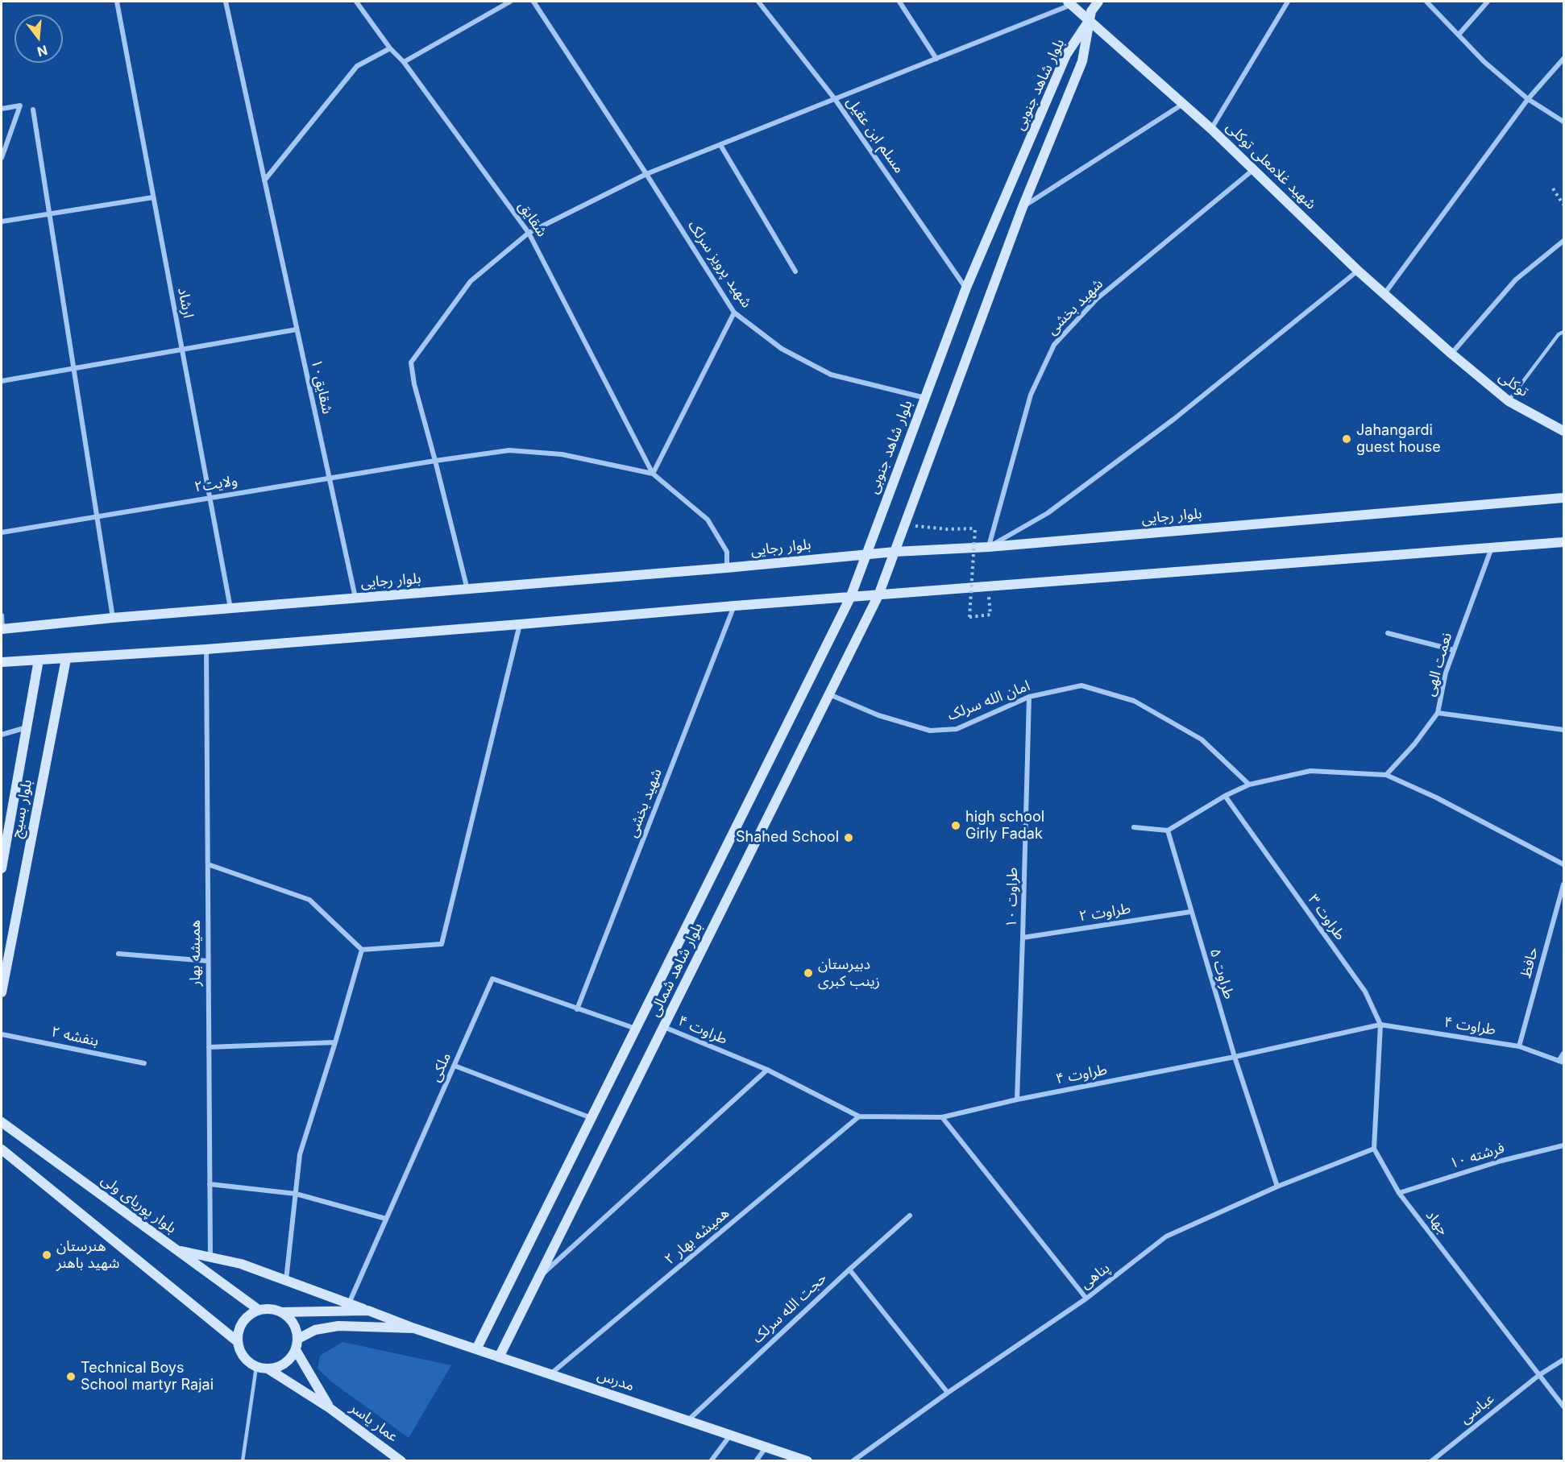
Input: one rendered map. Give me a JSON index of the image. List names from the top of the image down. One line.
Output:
{"streets":{"main road":["بلوار شاهد جنوبی","شهید غلامعلی توکلی","توکلی","بلوار رجایی","بلوار بسیج","بلوار شاهد شمالی","بلوار پوریای ولی","مدرس","عمار یاسر"],"street":["مسلم ابن عقیل","شقایق","شهید پرویز سرلک","ارشاد","شهید بخشی","شقایق۱۰","ولایت۲","نعمت الهی","امان الله سرلک","طراوت ۱۰","طراوت ۲","طراوت ۳","همیشه بهار","حافظ","طراوت ۵","طراوت ۴","بنفشه ۲","ملکی","فرشته ۱۰","جهاد","همیشه بهار ۲","پناهی","حجت الله سرلک","عباسی"]},"crossings":[["بلوار شاهد جنوبی","مسلم ابن عقیل"],["بلوار شاهد جنوبی","شهید غلامعلی توکلی"],["بلوار شاهد جنوبی","شهید پرویز سرلک"],["بلوار شاهد جنوبی","بلوار رجایی"],["بلوار شاهد جنوبی","بلوار شاهد شمالی"],["شهید غلامعلی توکلی","شهید بخشی"],["شهید غلامعلی توکلی","توکلی"],["شقایق","ولایت۲"],["ارشاد","ولایت۲"],["ارشاد","بلوار رجایی"],["شهید بخشی","بلوار رجایی"],["شهید بخشی","ملکی"],["شقایق۱۰","ولایت۲"],["شقایق۱۰","بلوار رجایی"],["امان الله سرلک","طراوت ۱۰"],["امان الله سرلک","بلوار شاهد شمالی"],["طراوت ۱۰","طراوت ۲"],["طراوت ۱۰","طراوت ۴"],["طراوت ۲","طراوت ۵"],["طراوت ۳","طراوت ۴"],["حافظ","طراوت ۴"],["بلوار شاهد شمالی","طراوت ۴"],["بلوار شاهد شمالی","ملکی"],["بلوار شاهد شمالی","مدرس"],["طراوت ۵","طراوت ۴"],["طراوت ۵","پناهی"],["طراوت ۴","همیشه بهار ۲"],["فرشته ۱۰","جهاد"],["بلوار پوریای ولی","مدرس"],["بلوار پوریای ولی","عمار یاسر"],["جهاد","پناهی"],["جهاد","عباسی"],["همیشه بهار ۲","مدرس"],["حجت الله سرلک","مدرس"],["مدرس","عمار یاسر"]],"places":["Jahangardi guest house","high school Girly Fadak","Shahed School","دبیرستان زینب کبری","هنرستان شهید باهنر","Technical Boys School martyr Rajai"],"north":"bottom"}
